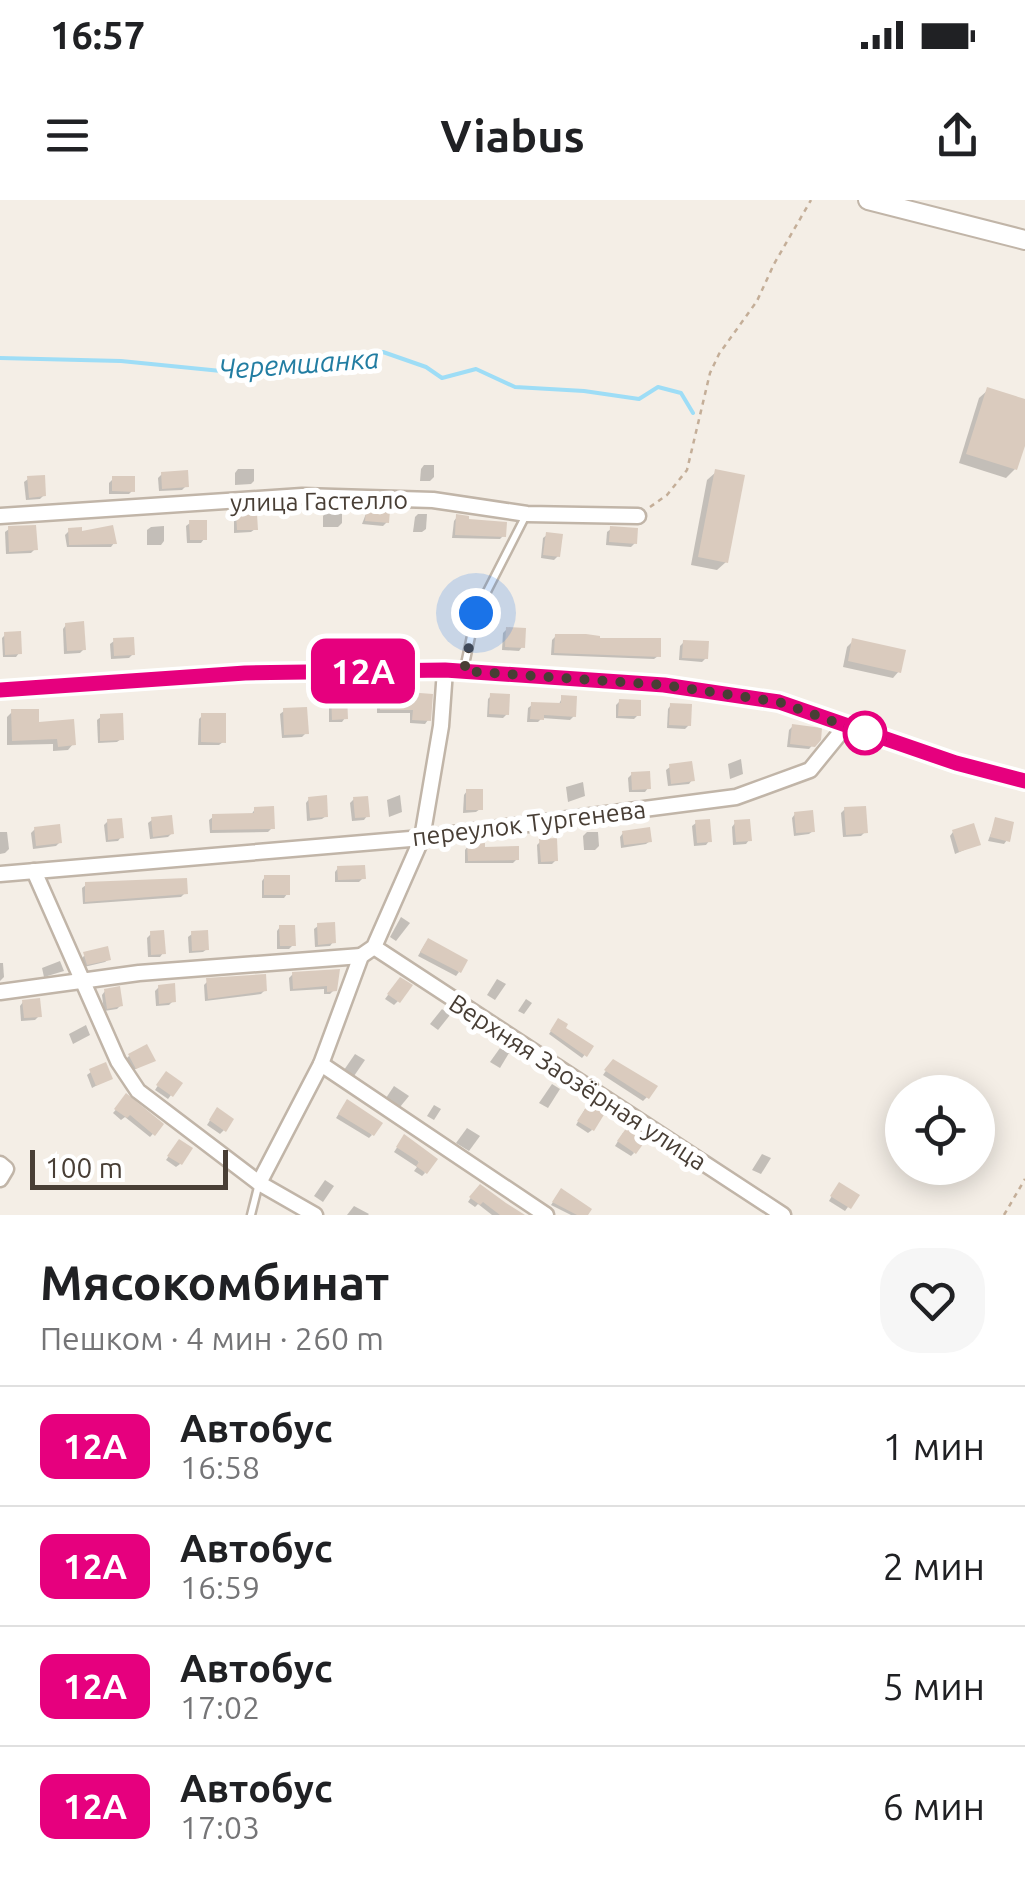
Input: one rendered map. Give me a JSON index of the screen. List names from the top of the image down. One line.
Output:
{"streets":{"street":["улица Гастелло","переулок Тургенева","Верхняя Заозёрная улица"]},"water":["Черемшанка"],"lines":["bus line 12А"],"scale_bar":"100 m","page":{"status":"16:57","header":"Viabus","on_map":"12А","scale":"100 m","heading":["Мясокомбинат","Пешком · 4 мин · 260 m"],"list":[{"mark":"12А","name":"Автобус","note":"16:58","value":"1 мин"},{"mark":"12А","name":"Автобус","note":"16:59","value":"2 мин"},{"mark":"12А","name":"Автобус","note":"17:02","value":"5 мин"},{"mark":"12А","name":"Автобус","note":"17:03","value":"6 мин"}]}}
